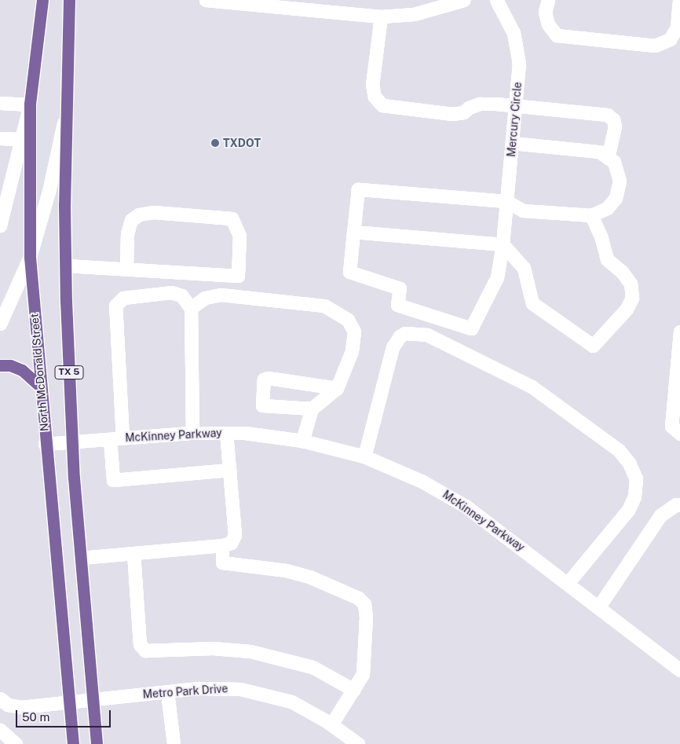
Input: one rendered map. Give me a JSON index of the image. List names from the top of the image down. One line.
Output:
{"streets":{"main road":["North McDonald Street","TX 5"],"street":["Mercury Circle","McKinney Parkway","Metro Park Drive"]},"crossings":[["North McDonald Street","McKinney Parkway"],["North McDonald Street","Metro Park Drive"],["TX 5","McKinney Parkway"],["TX 5","Metro Park Drive"]],"places":["TXDOT"],"scale_bar":"50 m"}
